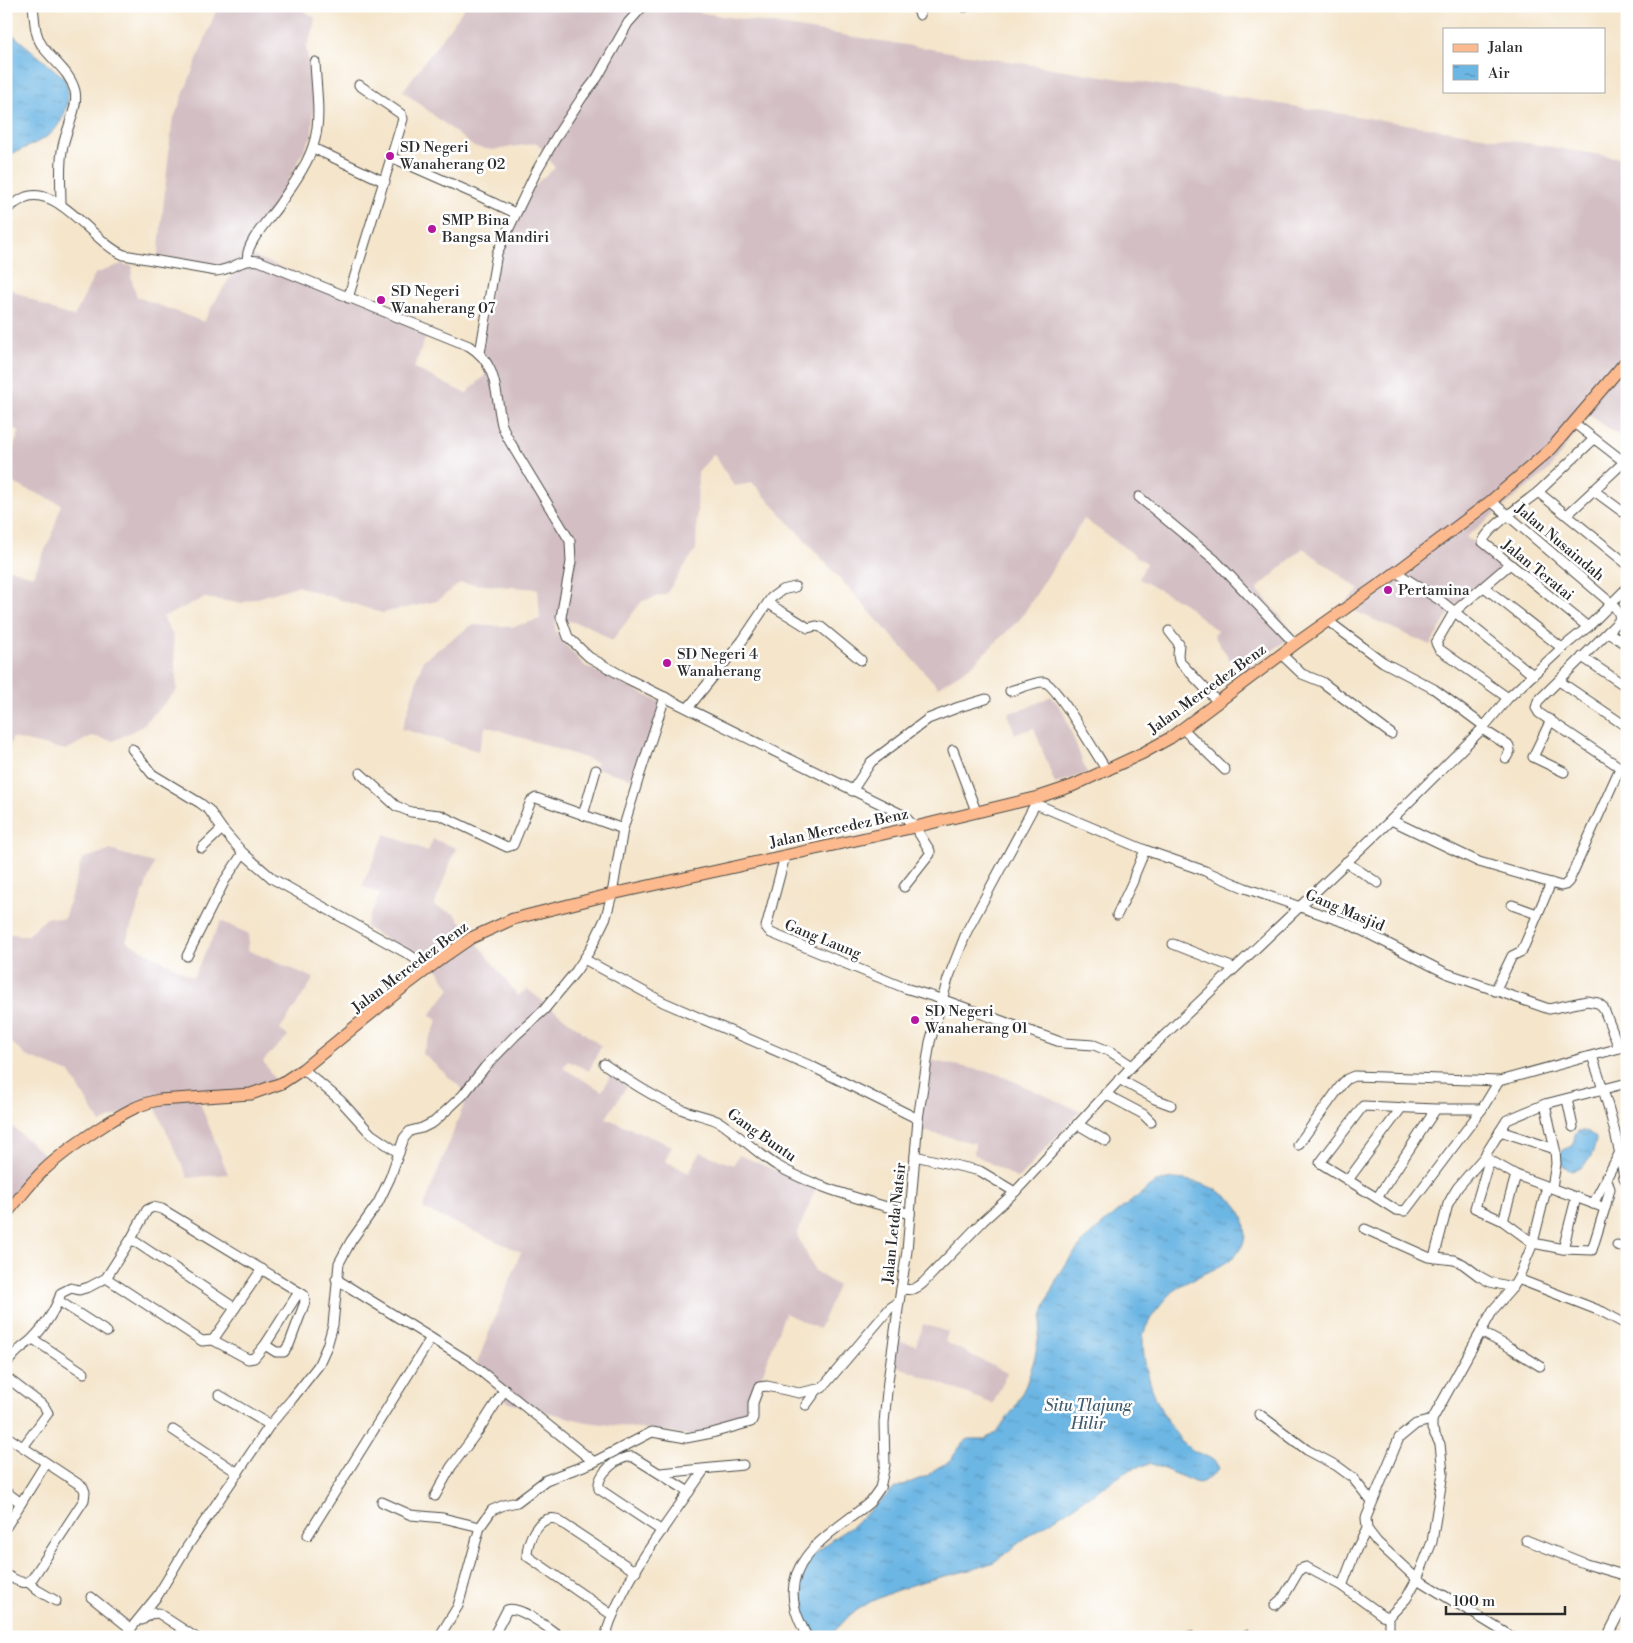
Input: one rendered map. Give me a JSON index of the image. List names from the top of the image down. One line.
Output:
{"streets":{"main road":["Jalan Mercedez Benz"],"street":["Jalan Nusaindah","Jalan Teratai","Gang Masjid","Gang Laung","Gang Buntu","Jalan Letda Natsir"]},"crossings":[["Jalan Nusaindah","Jalan Teratai"],["Jalan Nusaindah","Jalan Mercedez Benz"],["Jalan Mercedez Benz","Gang Masjid"],["Jalan Mercedez Benz","Gang Laung"],["Jalan Mercedez Benz","Jalan Letda Natsir"],["Gang Masjid","Jalan Letda Natsir"],["Gang Laung","Jalan Letda Natsir"],["Gang Buntu","Jalan Letda Natsir"]],"water":["Situ Tlajung Hilir"],"places":["SD Negeri Wanaherang 02","SMP Bina Bangsa Mandiri","SD Negeri Wanaherang 07","Pertamina","SD Negeri 4 Wanaherang","SD Negeri Wanaherang 01"],"legend":["Jalan","Air"],"scale_bar":"100 m"}
